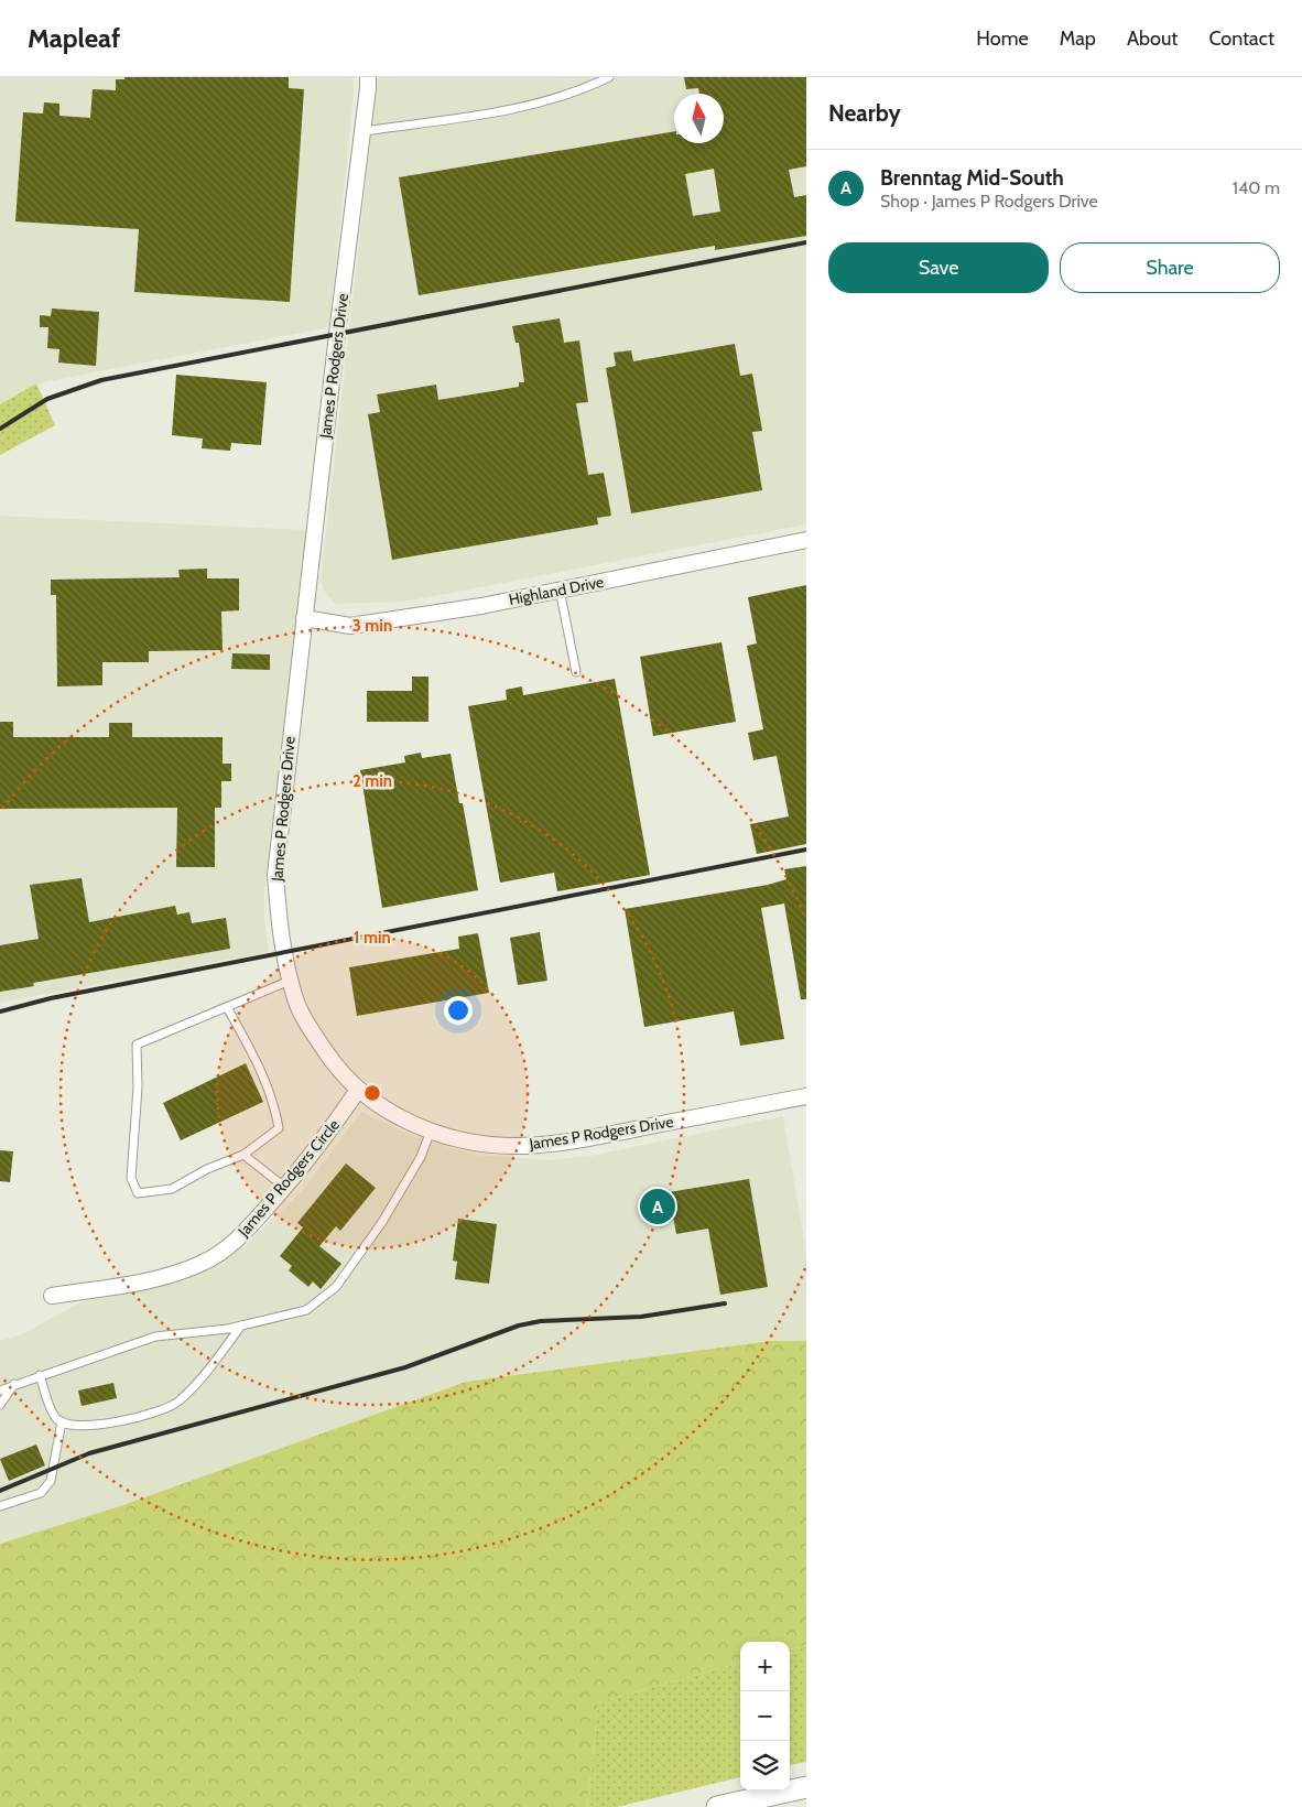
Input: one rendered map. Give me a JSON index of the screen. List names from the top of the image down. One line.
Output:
{"streets":{"street":["James P Rodgers Drive","Highland Drive","James P Rodgers Circle"]},"crossings":[["James P Rodgers Drive","Highland Drive"],["James P Rodgers Drive","James P Rodgers Circle"]],"north":"top","page":{"header":"Mapleaf","nav":["Home","Map","About","Contact"],"heading":"Nearby","list":[{"mark":"A","name":"Brenntag Mid-South","note":"Shop · James P Rodgers Drive","value":"140 m"}],"buttons":["Save","Share"],"pins":"A","map_buttons":["+","−"]},"rings":["3 min","2 min","1 min"]}
